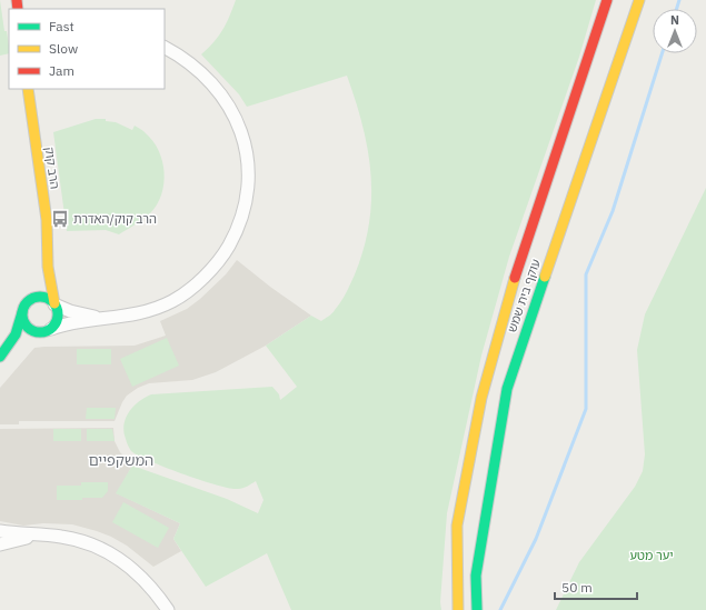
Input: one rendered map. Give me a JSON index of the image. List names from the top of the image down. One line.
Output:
{"streets":{"main road":["הרב קוק","עוקף בית שמש"]},"districts":["המשקפיים"],"parks":["יער מטע"],"places":{"bus stop":["הרב קוק/האדרת"]},"legend":["Fast","Slow","Jam"],"scale_bar":"50 m","north":"top"}
